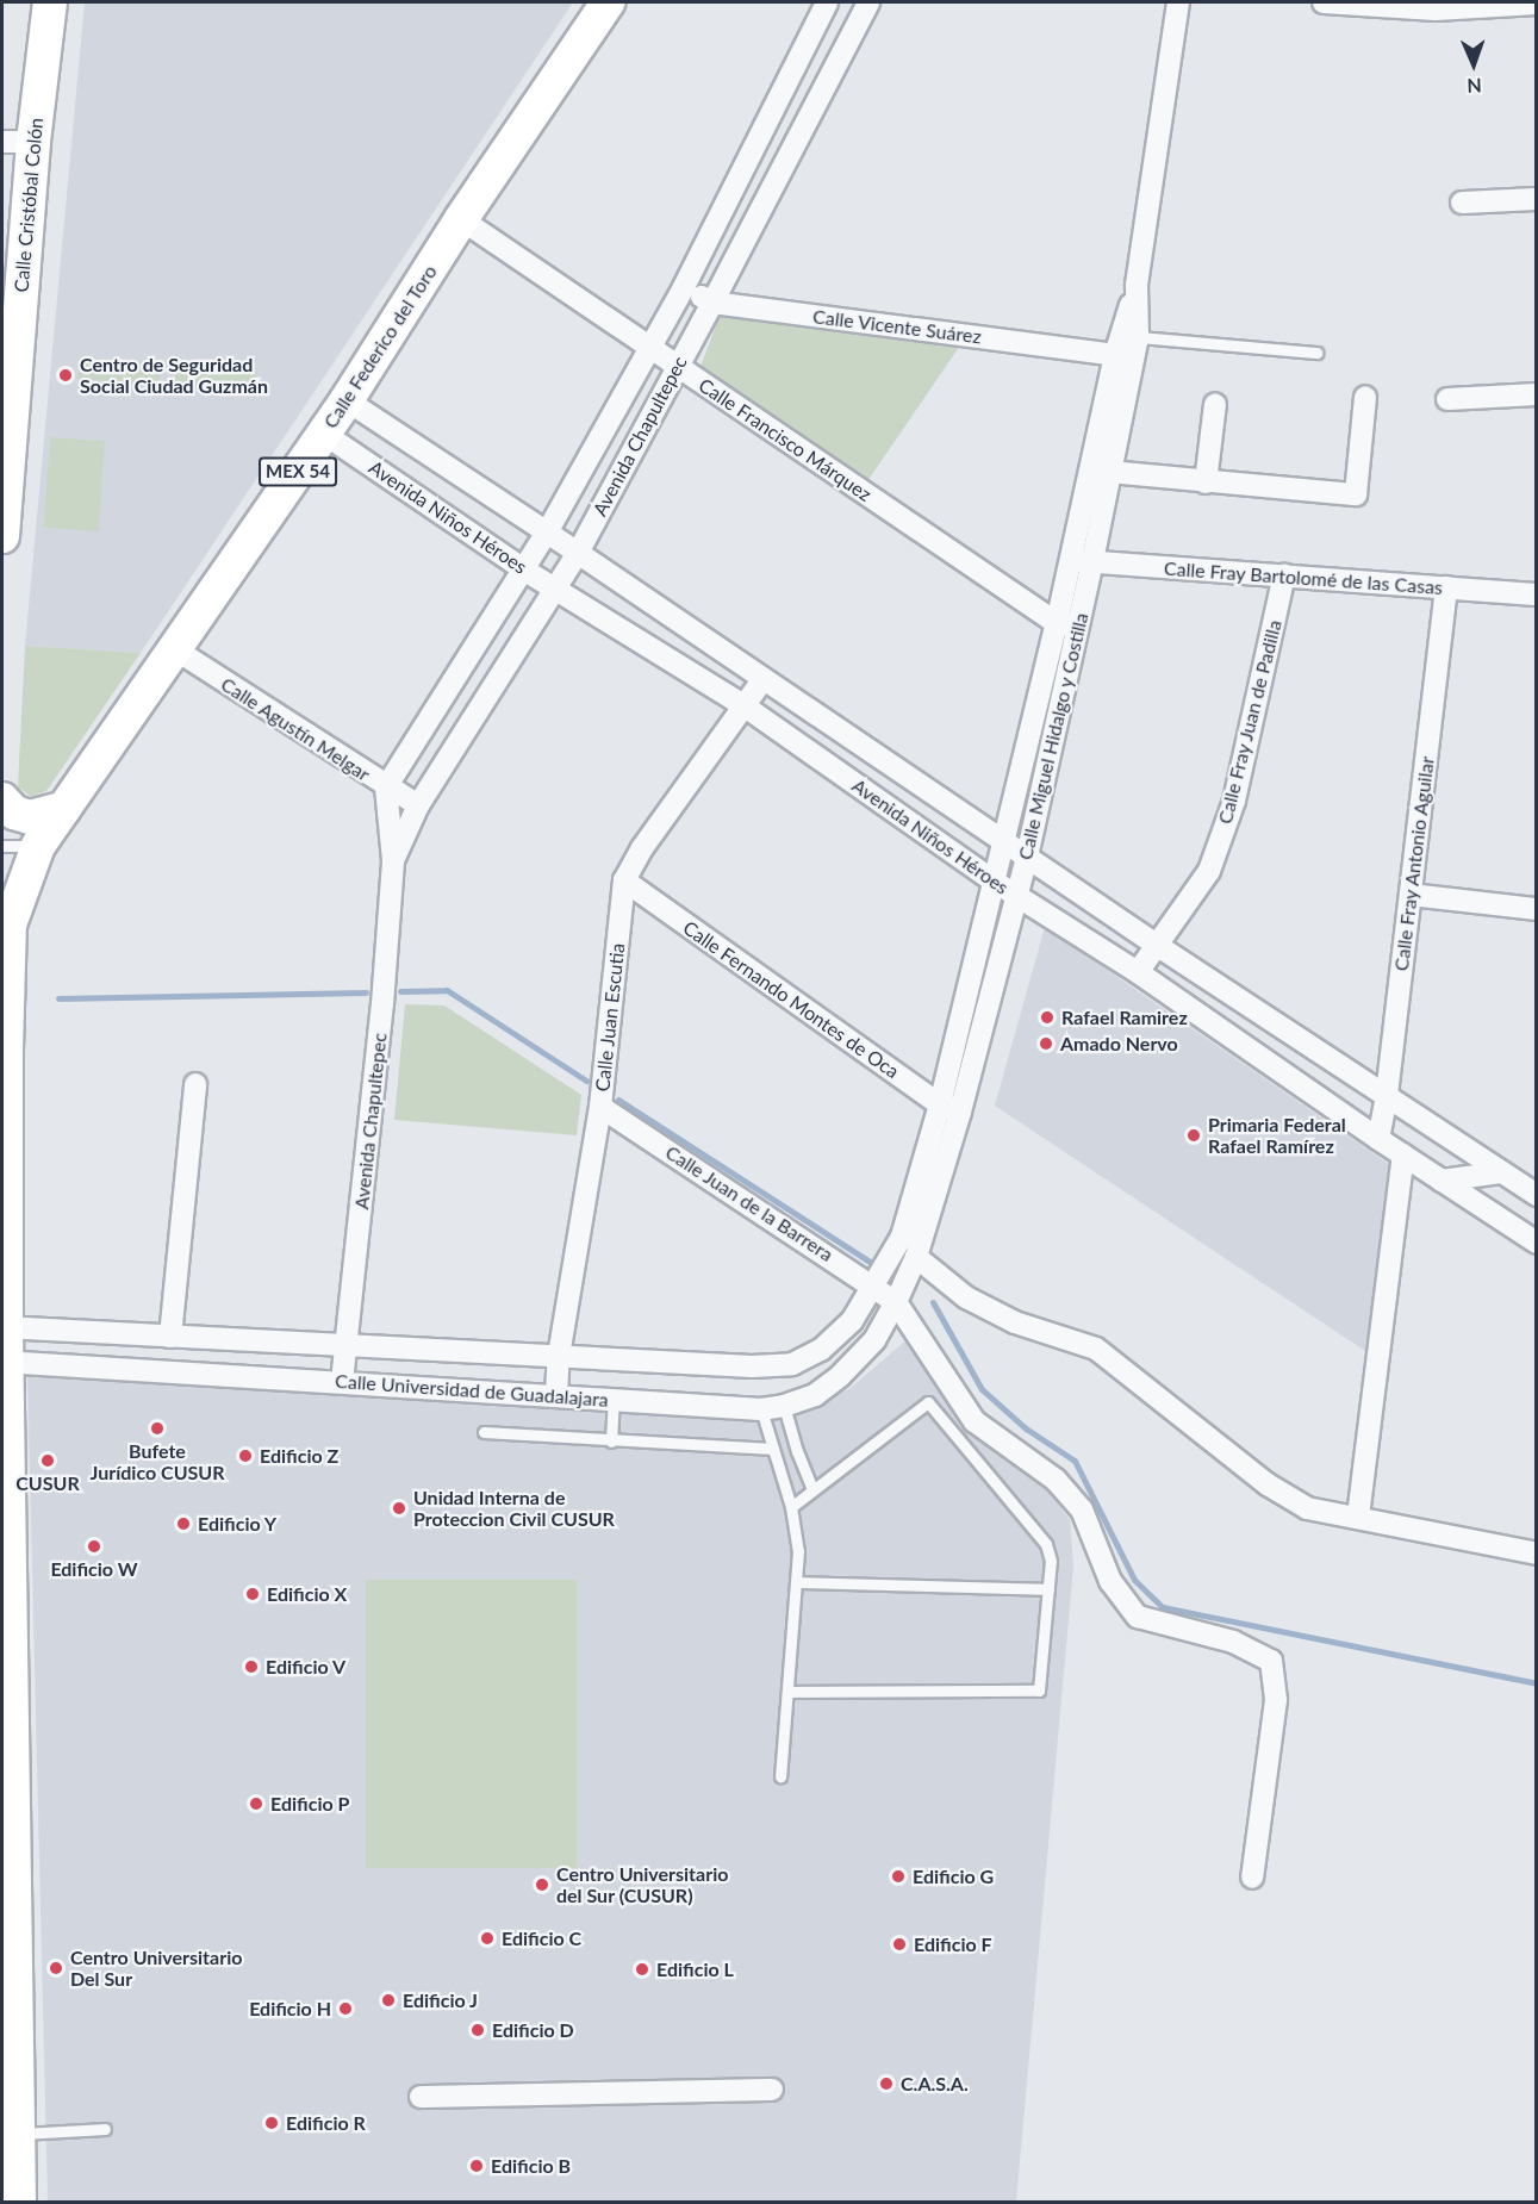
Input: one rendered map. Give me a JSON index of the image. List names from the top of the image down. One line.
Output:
{"streets":{"main road":["Calle Cristóbal Colón","Calle Federico del Toro","MEX 54"],"street":["Calle Vicente Suárez","Avenida Chapultepec","Calle Francisco Márquez","Avenida Niños Héroes","Calle Fray Bartolomé de las Casas","Calle Fray Juan de Padilla","Calle Agustín Melgar","Calle Miguel Hidalgo y Costilla","Calle Fray Antonio Aguilar","Calle Fernando Montes de Oca","Calle Juan Escutia","Calle Juan de la Barrera","Calle Universidad de Guadalajara"]},"crossings":[["Calle Vicente Suárez","Avenida Chapultepec"],["Calle Vicente Suárez","Calle Miguel Hidalgo y Costilla"],["Calle Federico del Toro","Calle Francisco Márquez"],["Calle Federico del Toro","MEX 54"],["Calle Federico del Toro","Avenida Niños Héroes"],["Calle Federico del Toro","Calle Agustín Melgar"],["Avenida Chapultepec","Calle Francisco Márquez"],["Avenida Chapultepec","Avenida Niños Héroes"],["Avenida Chapultepec","Calle Agustín Melgar"],["Avenida Chapultepec","Calle Universidad de Guadalajara"],["Calle Francisco Márquez","Calle Miguel Hidalgo y Costilla"],["MEX 54","Calle Universidad de Guadalajara"],["Avenida Niños Héroes","Calle Fray Juan de Padilla"],["Avenida Niños Héroes","Calle Miguel Hidalgo y Costilla"],["Avenida Niños Héroes","Calle Fray Antonio Aguilar"],["Avenida Niños Héroes","Calle Juan Escutia"],["Calle Fray Bartolomé de las Casas","Calle Fray Juan de Padilla"],["Calle Fray Bartolomé de las Casas","Calle Miguel Hidalgo y Costilla"],["Calle Fray Bartolomé de las Casas","Calle Fray Antonio Aguilar"],["Calle Miguel Hidalgo y Costilla","Calle Fernando Montes de Oca"],["Calle Miguel Hidalgo y Costilla","Calle Juan de la Barrera"],["Calle Miguel Hidalgo y Costilla","Calle Universidad de Guadalajara"],["Calle Fernando Montes de Oca","Calle Juan Escutia"],["Calle Juan Escutia","Calle Juan de la Barrera"],["Calle Juan Escutia","Calle Universidad de Guadalajara"],["Calle Juan de la Barrera","Calle Universidad de Guadalajara"]],"places":["Centro de Seguridad Social Ciudad Guzmán","Rafael Ramirez","Amado Nervo","Primaria Federal Rafael Ramírez","Bufete Jurídico CUSUR","Edificio Z","CUSUR","Unidad Interna de Proteccion Civil CUSUR","Edificio Y","Edificio W","Edificio X","Edificio V","Edificio P","Edificio G","Centro Universitario del Sur (CUSUR)","Edificio C","Edificio F","Centro Universitario Del Sur","Edificio L","Edificio J","Edificio H","Edificio D","C.A.S.A.","Edificio R","Edificio B"],"north":"bottom"}
